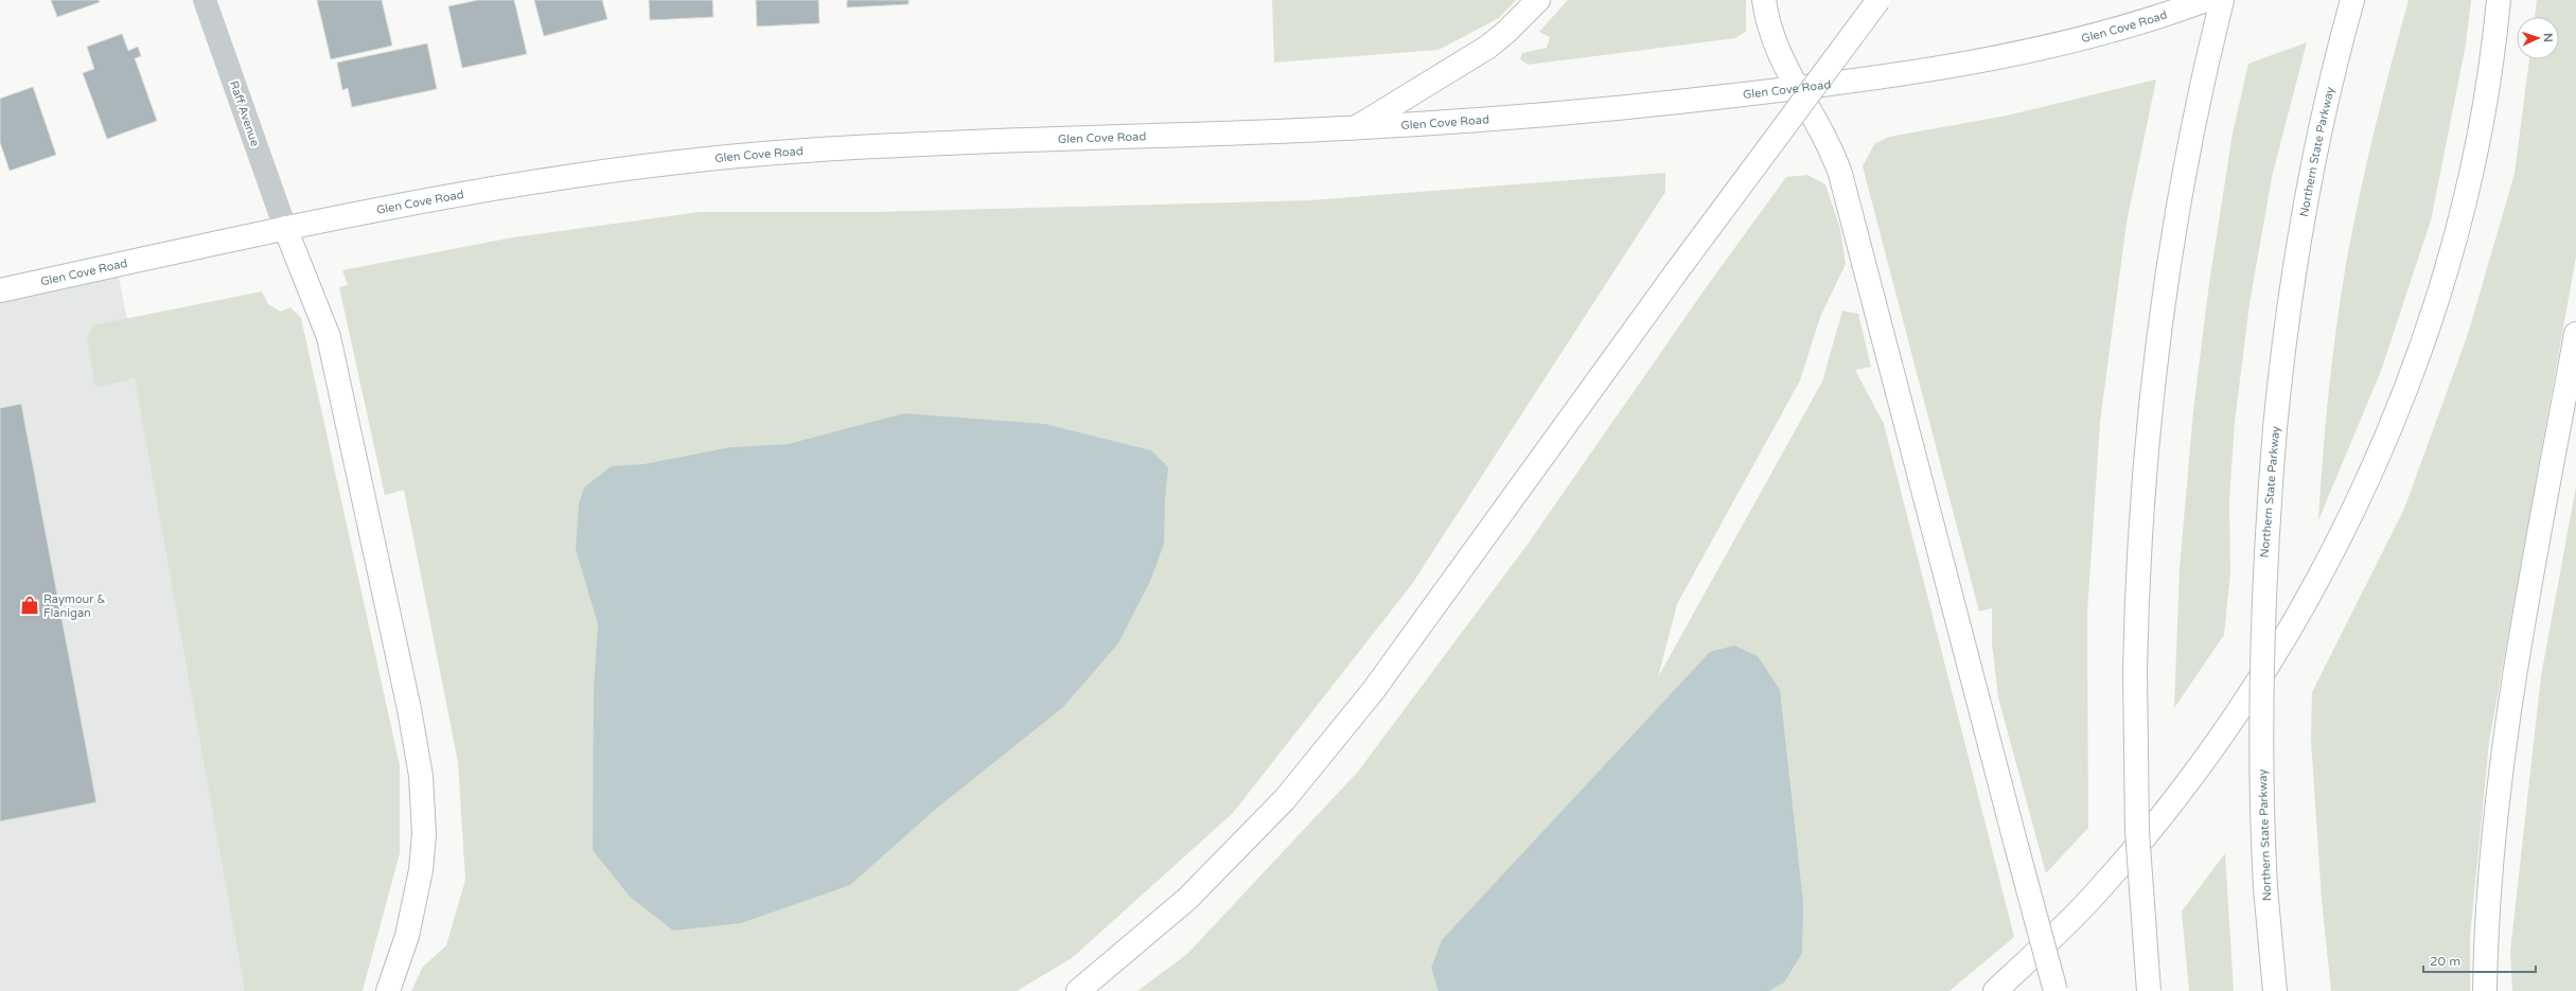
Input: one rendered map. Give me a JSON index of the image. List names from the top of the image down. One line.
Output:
{"streets":{"main road":["Glen Cove Road","Northern State Parkway"],"street":["Raff Avenue"]},"crossings":[["Glen Cove Road","Raff Avenue"]],"places":{"shop":["Raymour & Flanigan"]},"scale_bar":"20 m","north":"right"}
